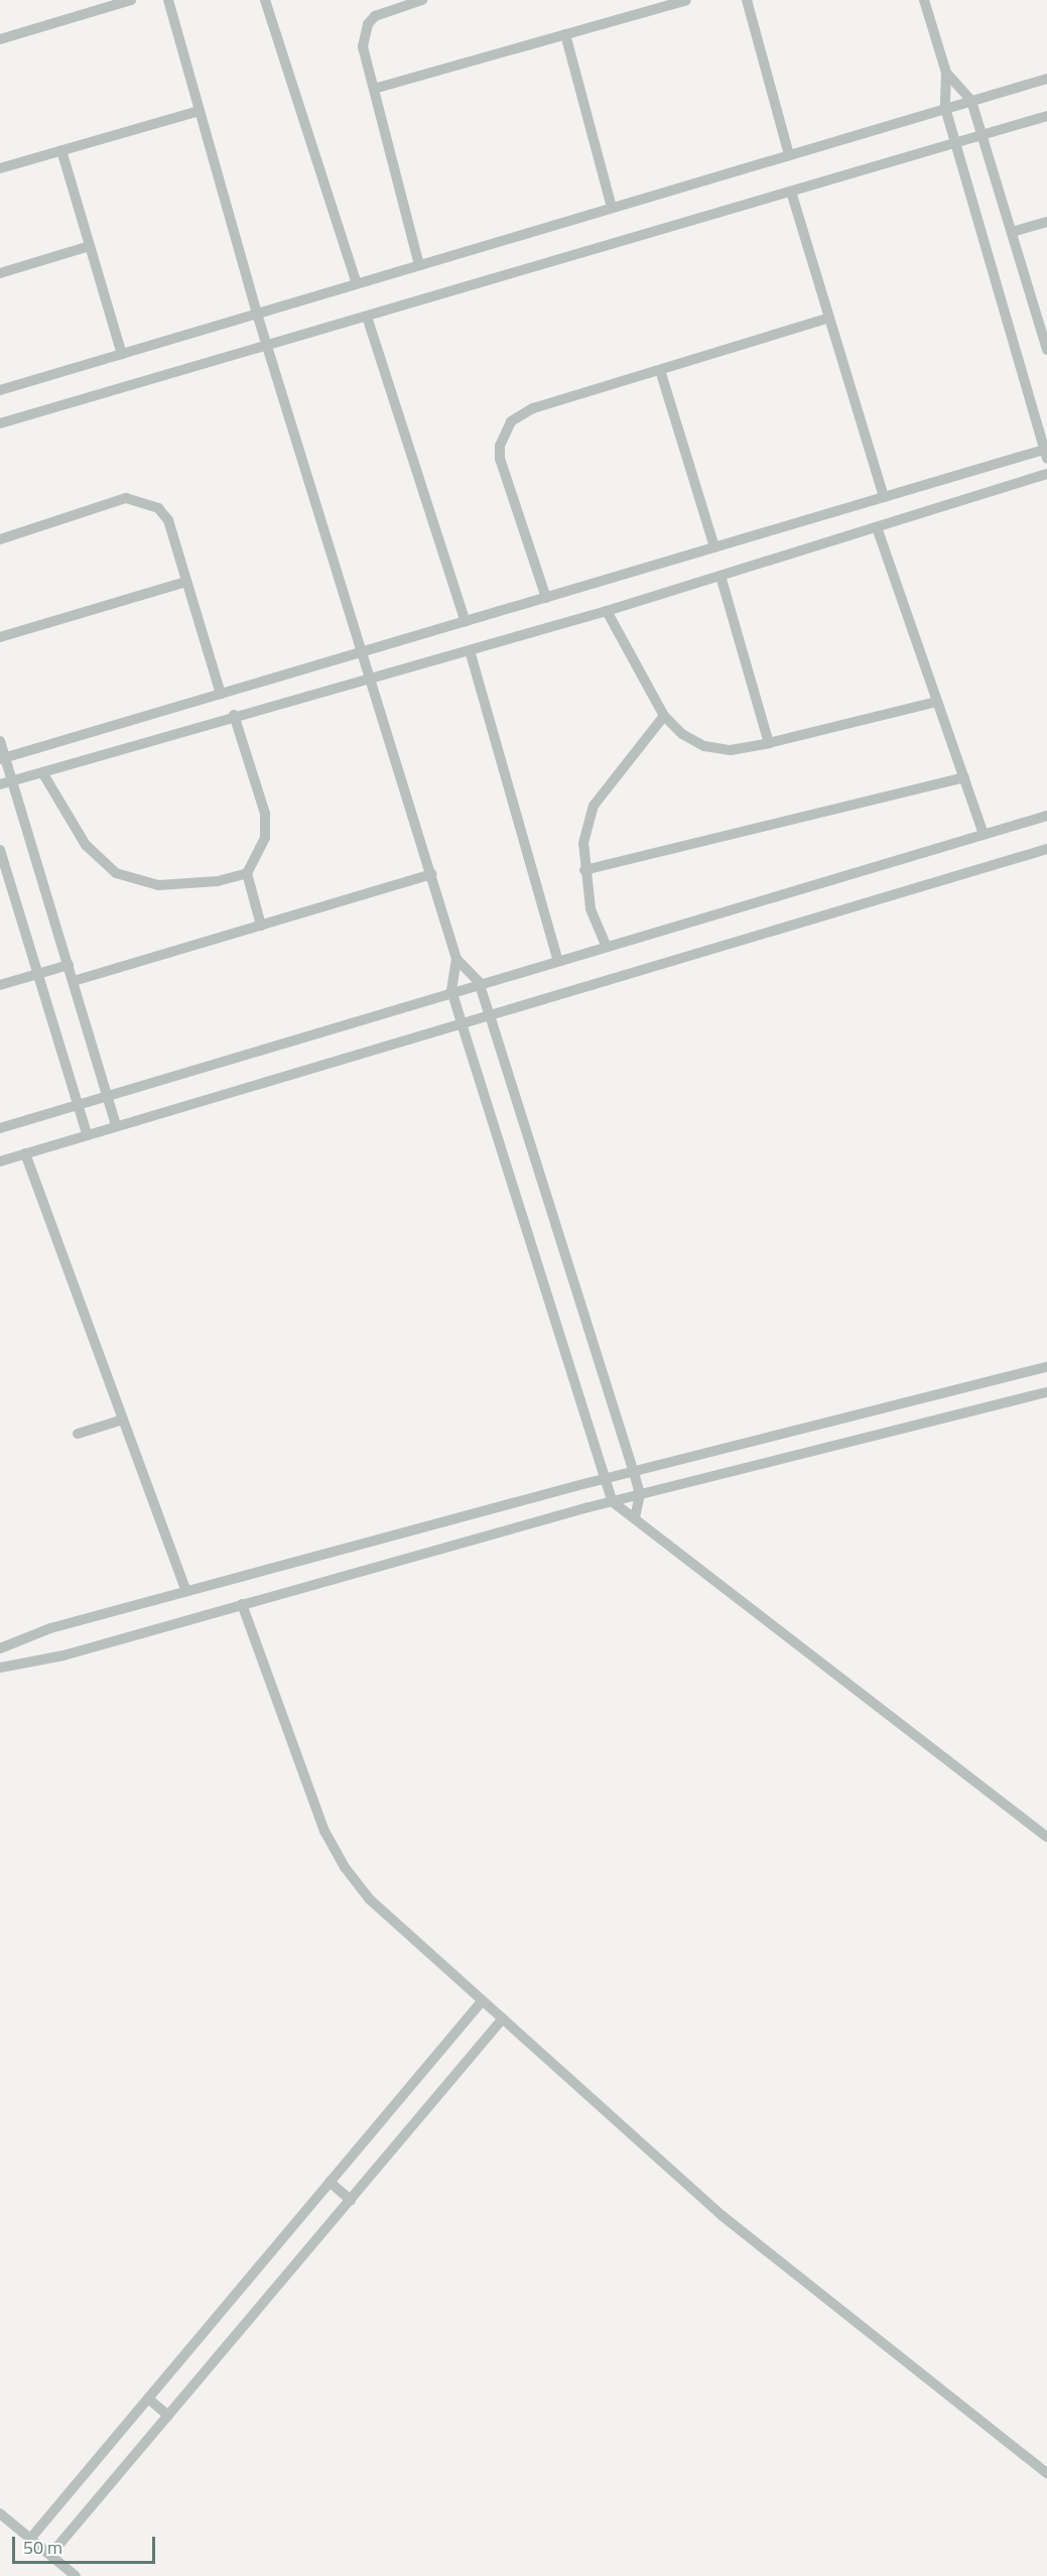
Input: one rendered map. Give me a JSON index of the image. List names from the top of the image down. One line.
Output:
{"scale_bar":"50 m"}
